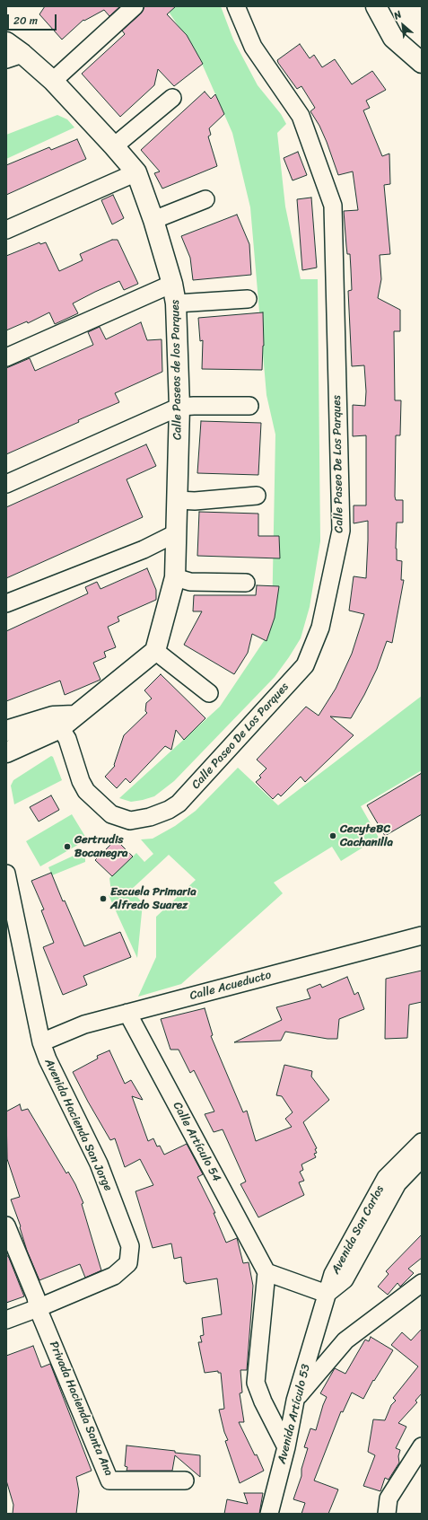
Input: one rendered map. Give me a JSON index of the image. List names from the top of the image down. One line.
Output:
{"streets":{"street":["Calle Paseos de los Parques","Calle Paseo De Los Parques","Calle Acueducto","Avenida Hacienda San Jorge","Calle Artículo 54","Avenida San Carlos","Privada Hacienda Santa Ana","Avenida Artículo 53"]},"crossings":[["Calle Acueducto","Avenida Hacienda San Jorge"],["Calle Acueducto","Calle Artículo 54"],["Avenida Hacienda San Jorge","Privada Hacienda Santa Ana"],["Avenida San Carlos","Avenida Artículo 53"]],"places":["CecyteBC Cachanilla","Gertrudis Bocanegra","Escuela Primaria Alfredo Suarez"],"scale_bar":"20 m","north":"top left"}
